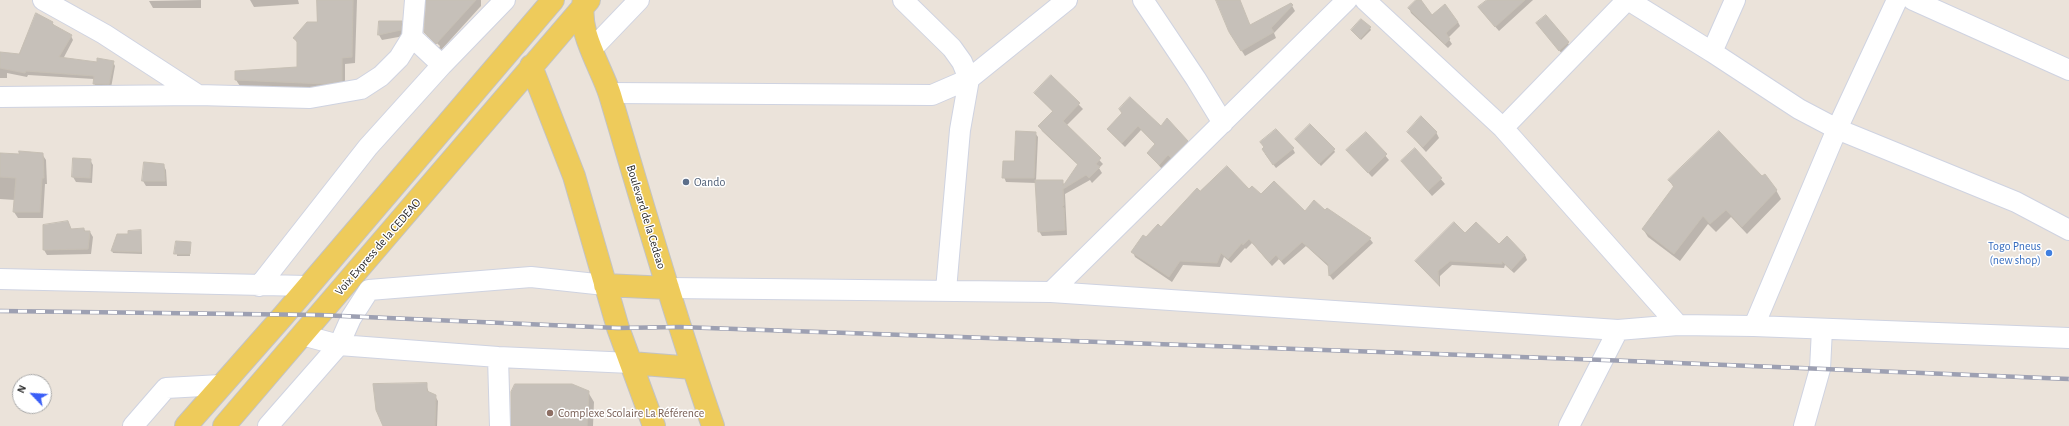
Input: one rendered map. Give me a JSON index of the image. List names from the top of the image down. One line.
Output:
{"streets":{"main road":["Boulevard de la Cedeao","Voix Express de la CEDEAO"]},"places":["Oando","Togo Pneus (new shop)","Complexe Scolaire La Référence"],"north":"top left"}
